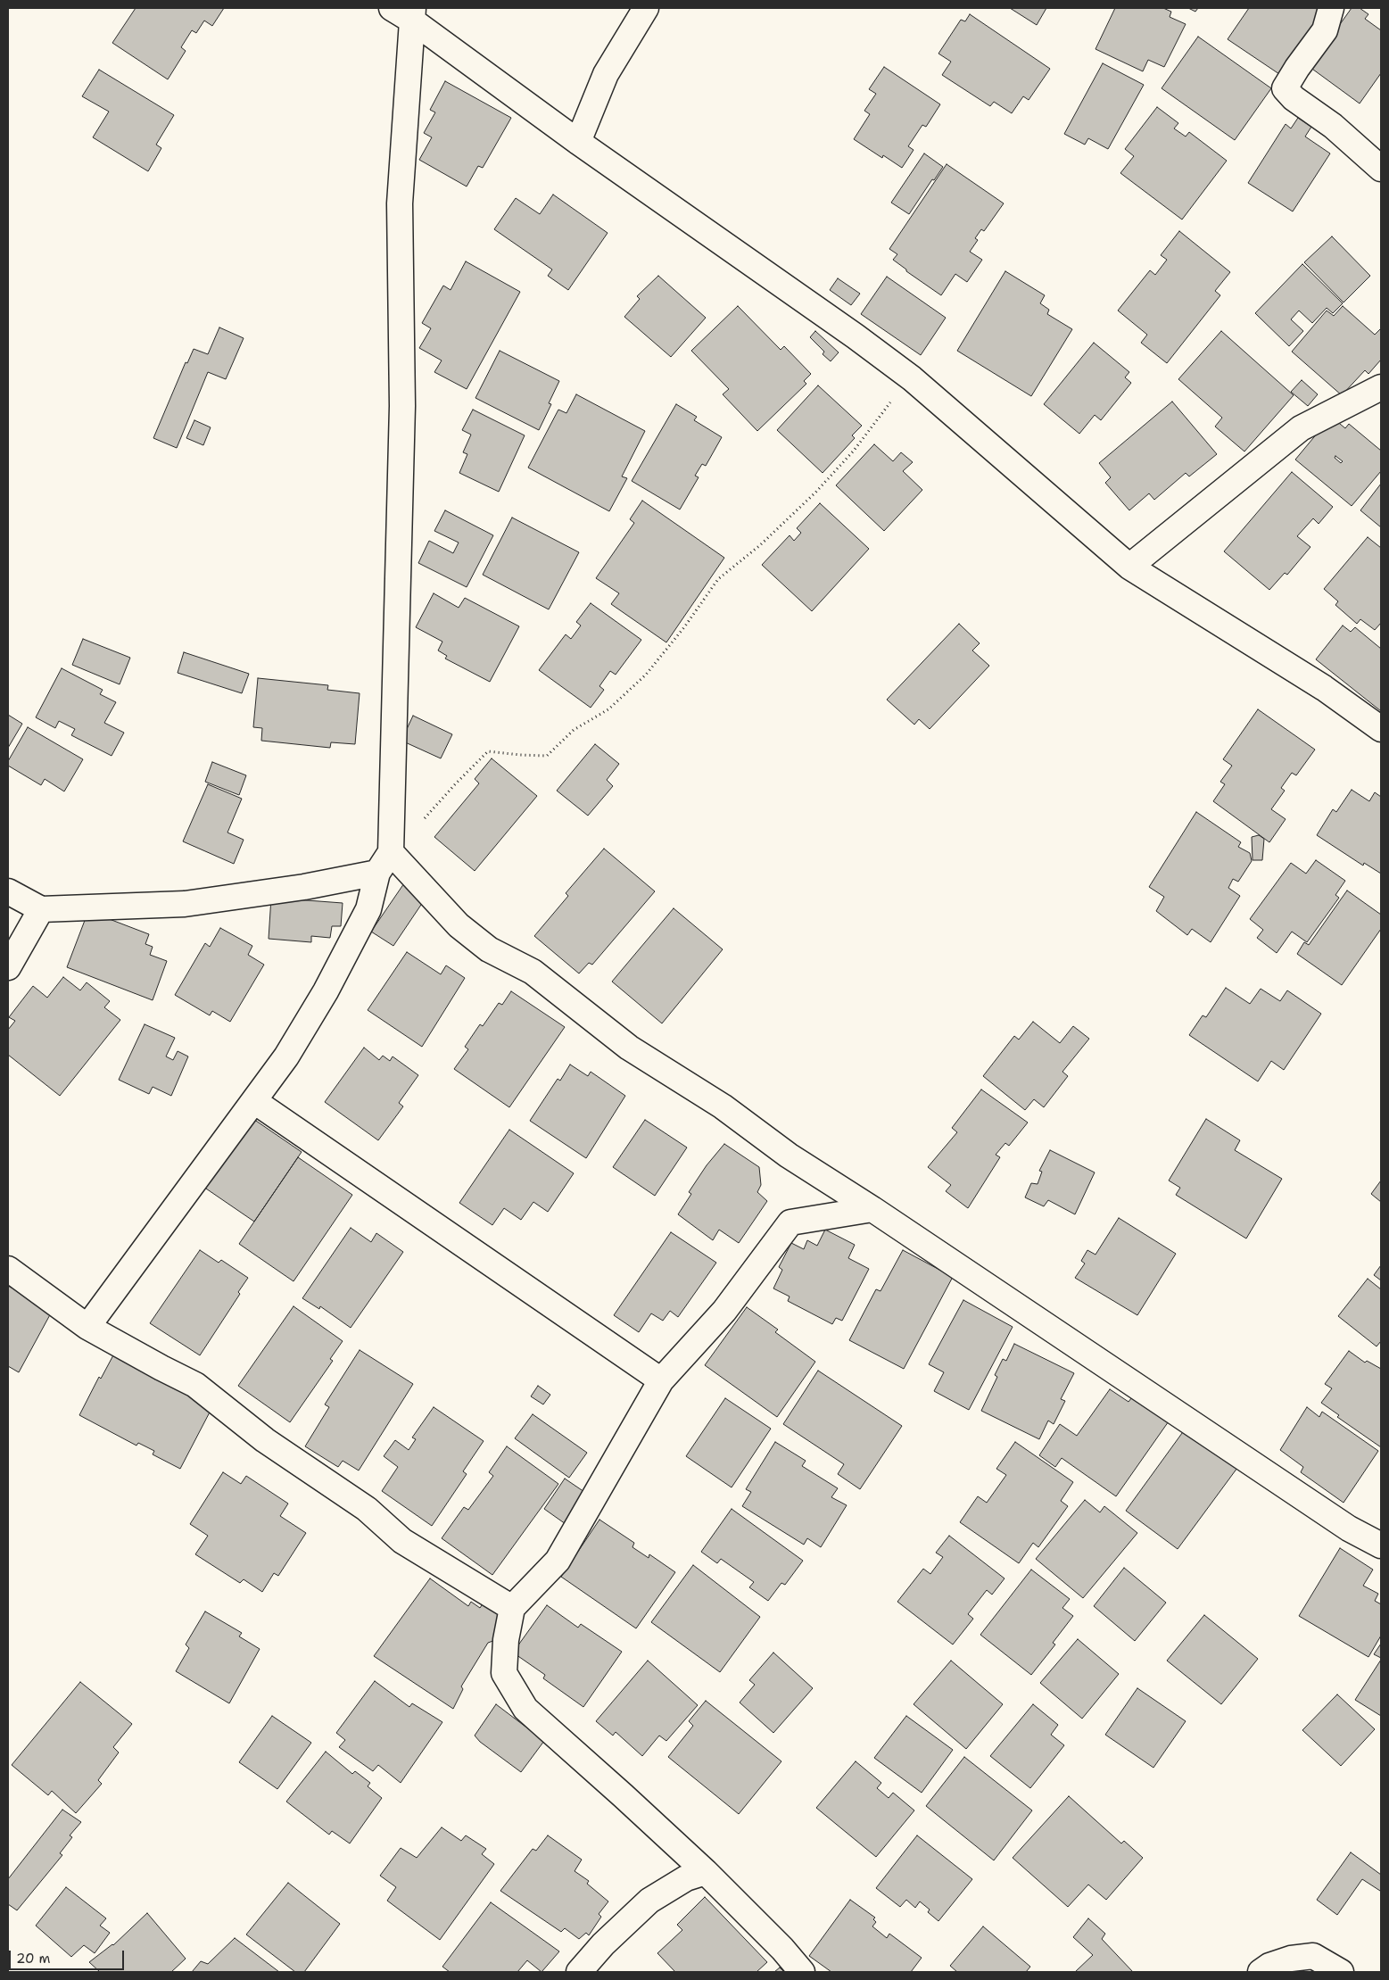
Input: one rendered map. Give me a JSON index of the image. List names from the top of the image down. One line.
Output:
{"scale_bar":"20 m"}
